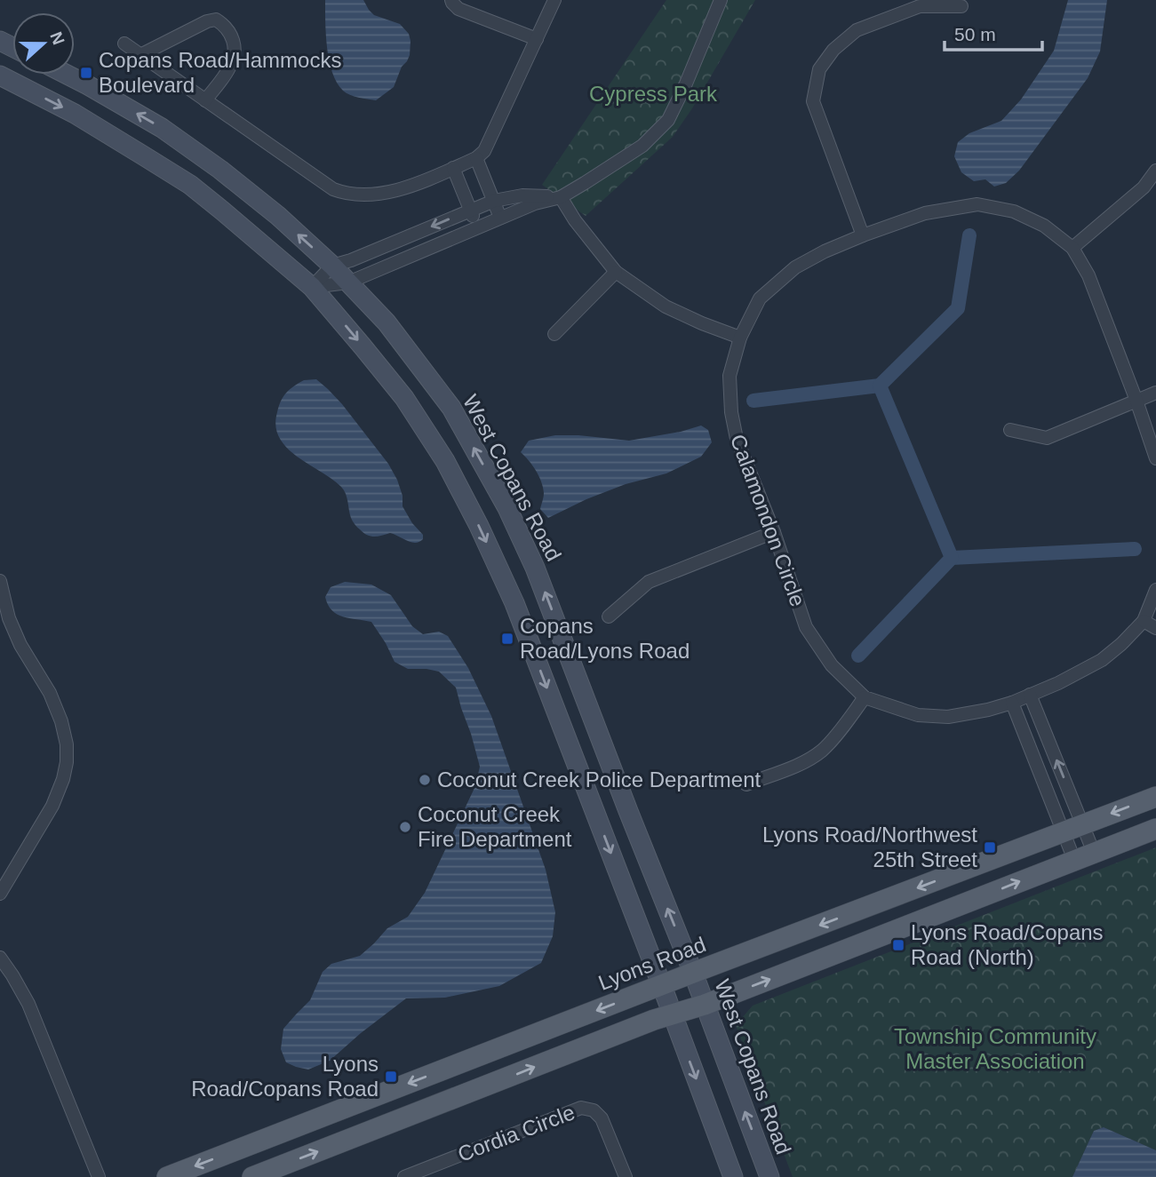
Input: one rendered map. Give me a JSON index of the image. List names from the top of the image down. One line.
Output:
{"streets":{"main road":["West Copans Road","Lyons Road"],"street":["Calamondon Circle","Cordia Circle"]},"crossings":[["West Copans Road","Lyons Road"]],"parks":["Cypress Park","Township Community Master Association"],"places":{"transit":["Copans Road/Hammocks Boulevard","Copans Road/Lyons Road","Lyons Road/Northwest 25th Street","Lyons Road/Copans Road (North)","Lyons Road/Copans Road"],"other":["Coconut Creek Police Department","Coconut Creek Fire Department"]},"scale_bar":"50 m","north":"right"}
